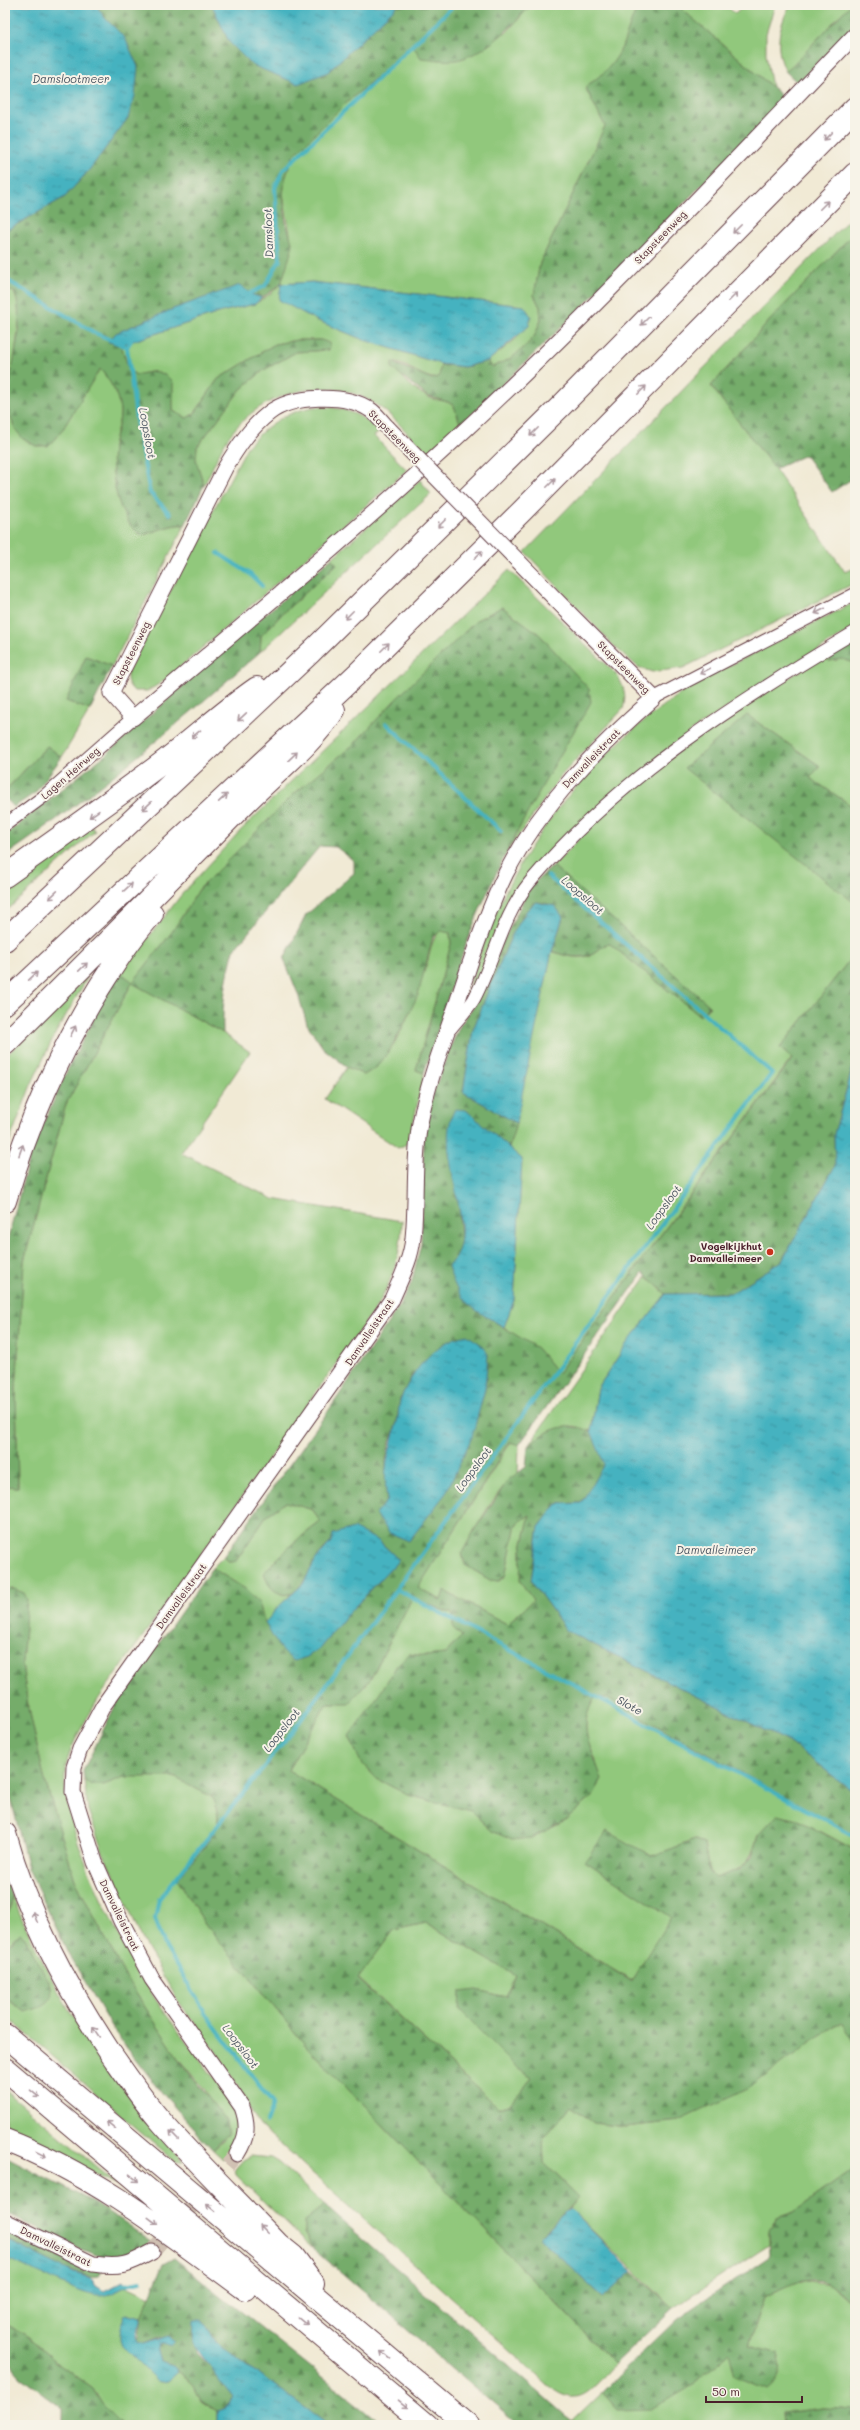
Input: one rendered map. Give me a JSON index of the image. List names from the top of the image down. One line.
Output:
{"streets":{"street":["Stapsteenweg","Damvalleistraat","Lagen Heirweg"]},"crossings":[["Stapsteenweg","Damvalleistraat"],["Stapsteenweg","Lagen Heirweg"]],"water":["Damslootmeer","Damsloot","Loopsloot","Damvalleimeer","Slote"],"places":["Vogelkijkhut Damvalleimeer"],"scale_bar":"50 m"}
